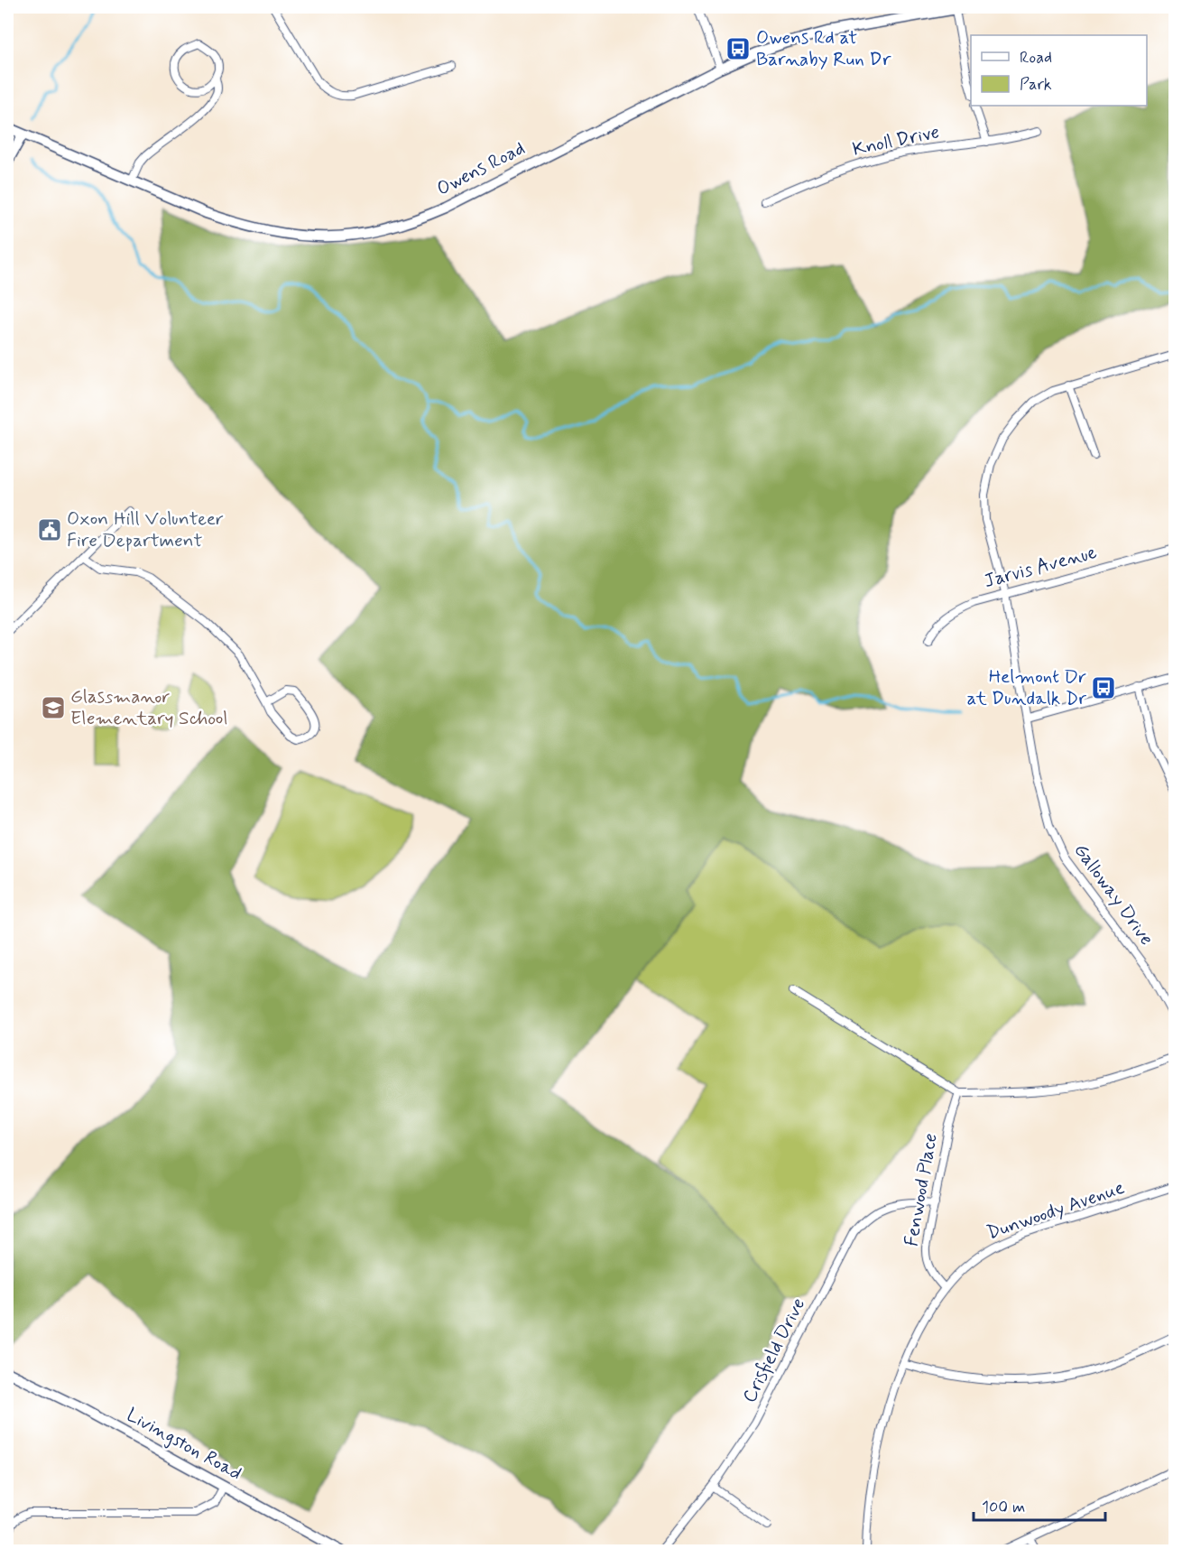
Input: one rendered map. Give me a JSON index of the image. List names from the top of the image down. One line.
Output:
{"streets":{"street":["Knoll Drive","Owens Road","Jarvis Avenue","Galloway Drive","Fenwood Place","Dunwoody Avenue","Crisfield Drive","Livingston Road"]},"crossings":[["Jarvis Avenue","Galloway Drive"],["Fenwood Place","Dunwoody Avenue"],["Fenwood Place","Crisfield Drive"]],"places":{"bus stop":["Owens Rd at Barnaby Run Dr","Helmont Dr at Dundalk Dr"],"public building":["Oxon Hill Volunteer Fire Department"],"school or university":["Glassmanor Elementary School"]},"legend":["Road","Park"],"scale_bar":"100 m"}
